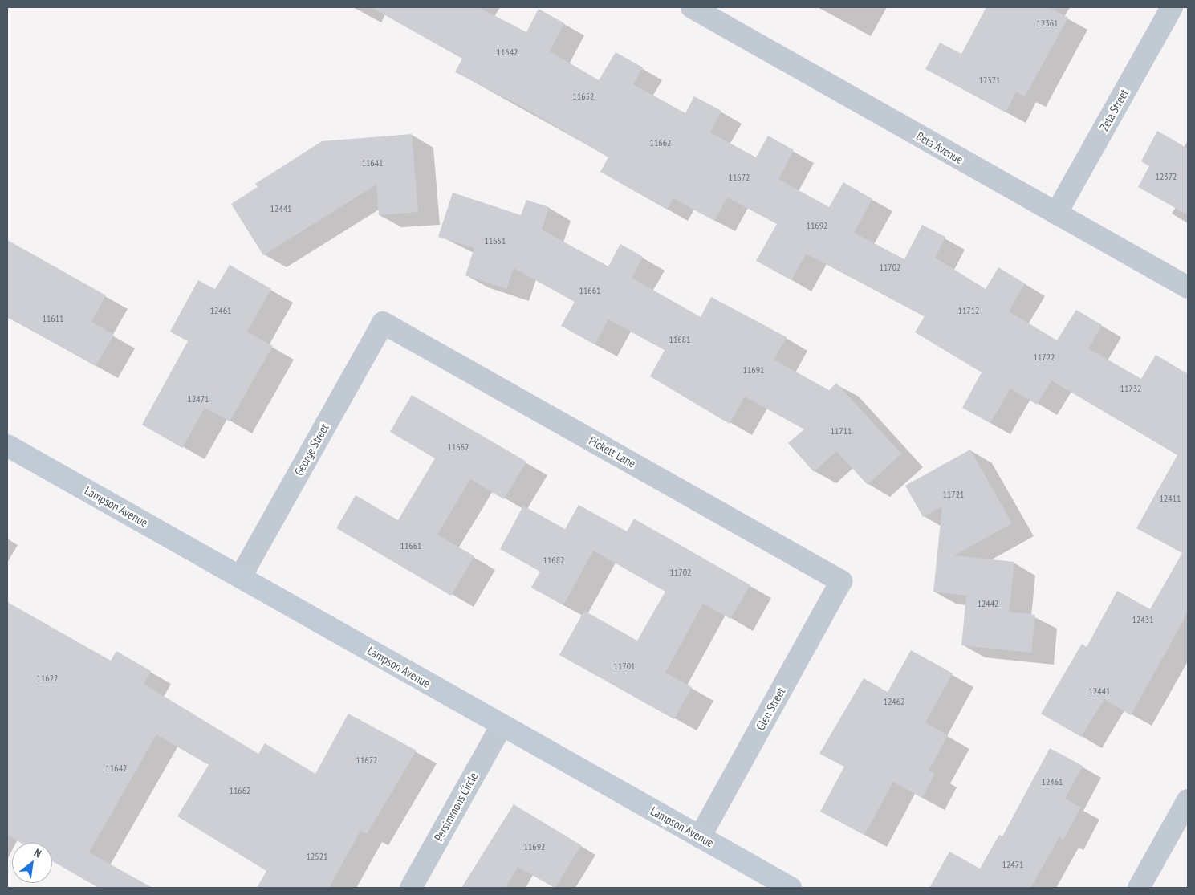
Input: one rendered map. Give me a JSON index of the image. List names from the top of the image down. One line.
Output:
{"streets":{"street":["Zeta Street","Beta Avenue","George Street","Pickett Lane","Lampson Avenue","Glen Street","Persimmons Circle"]},"crossings":[["Zeta Street","Beta Avenue"],["George Street","Pickett Lane"],["George Street","Lampson Avenue"],["Pickett Lane","Glen Street"],["Lampson Avenue","Glen Street"],["Lampson Avenue","Persimmons Circle"]],"house_numbers":["12361","11642","12371","11652","11662","11641","12372","11672","12441","11692","11651","11702","11661","12461","11712","11611","11681","11722","11691","11732","12471","11711","11662","11721","12411","11661","11682","11702","12442","12431","11701","11622","12441","12462","11672","11642","12461","11662","11692","12521","12471"],"north":"top right"}
